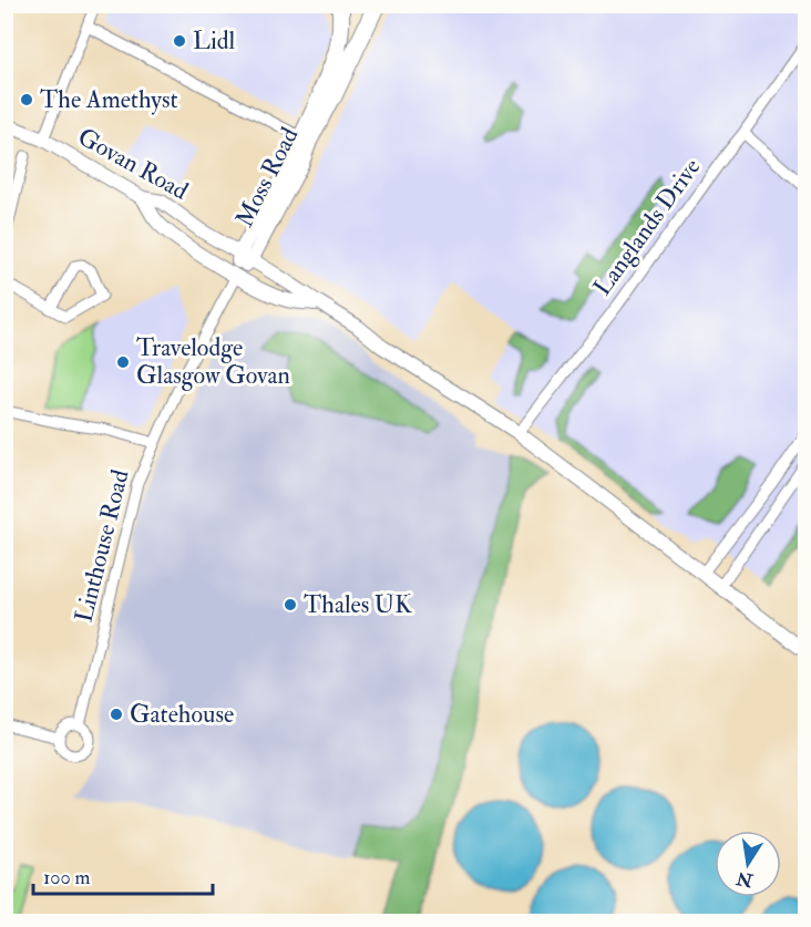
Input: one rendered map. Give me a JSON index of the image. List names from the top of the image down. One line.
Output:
{"streets":{"street":["Govan Road","Moss Road","Langlands Drive","Linthouse Road"]},"crossings":[["Govan Road","Moss Road"],["Govan Road","Langlands Drive"]],"places":["Lidl","The Amethyst","Travelodge Glasgow Govan","Thales UK","Gatehouse"],"scale_bar":"100 m","north":"bottom"}
